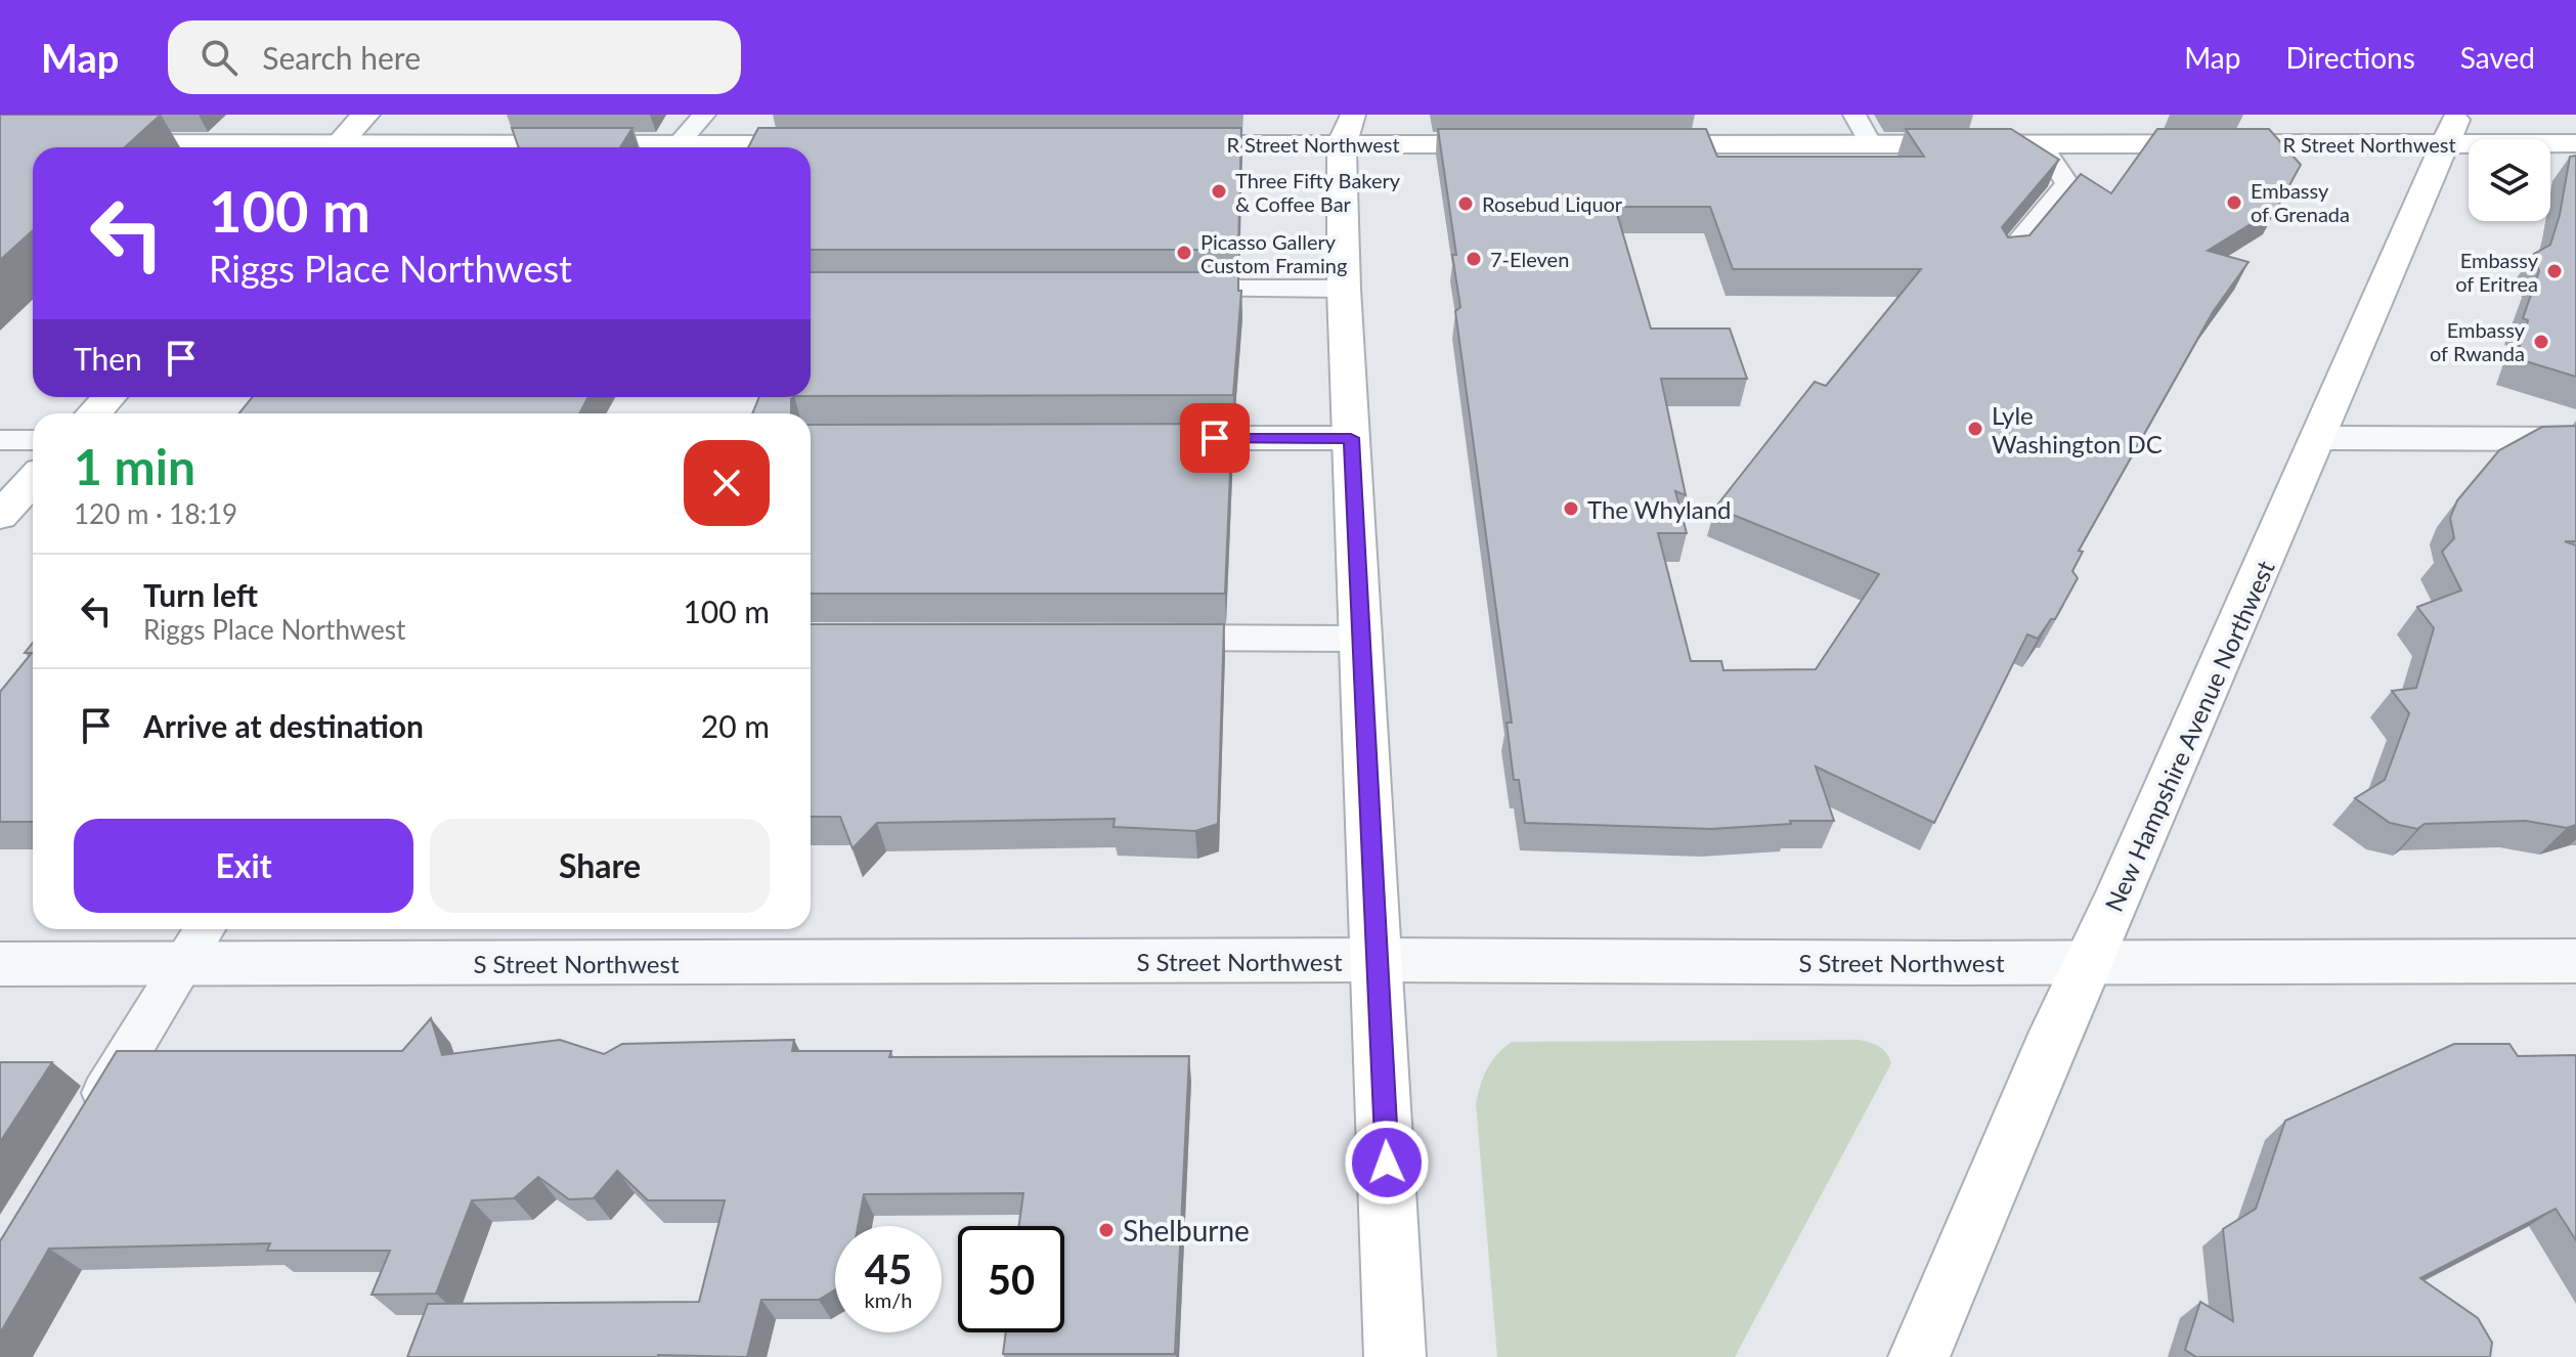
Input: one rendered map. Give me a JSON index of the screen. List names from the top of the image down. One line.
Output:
{"streets":{"main road":["R Street Northwest","New Hampshire Avenue Northwest"],"street":["S Street Northwest"]},"crossings":[["R Street Northwest","New Hampshire Avenue Northwest"],["New Hampshire Avenue Northwest","S Street Northwest"]],"places":["Three Fifty Bakery & Coffee Bar","Embassy of Grenada","Rosebud Liquor","Picasso Gallery Custom Framing","7-Eleven","Embassy of Eritrea","Embassy of Rwanda","Lyle Washington DC","The Whyland","Shelburne"],"page":{"header":"Map","search":"Search here","nav":["Map","Directions","Saved"],"turn":["100 m","Riggs Place Northwest"],"then":"Then","heading":["1 min","120 m · 18:19"],"list":[{"name":"Turn left","note":"Riggs Place Northwest","value":"100 m"},{"name":"Arrive at destination","value":"20 m"}],"buttons":["Exit","Share"],"speed":"45 km/h","limit":"50"}}
